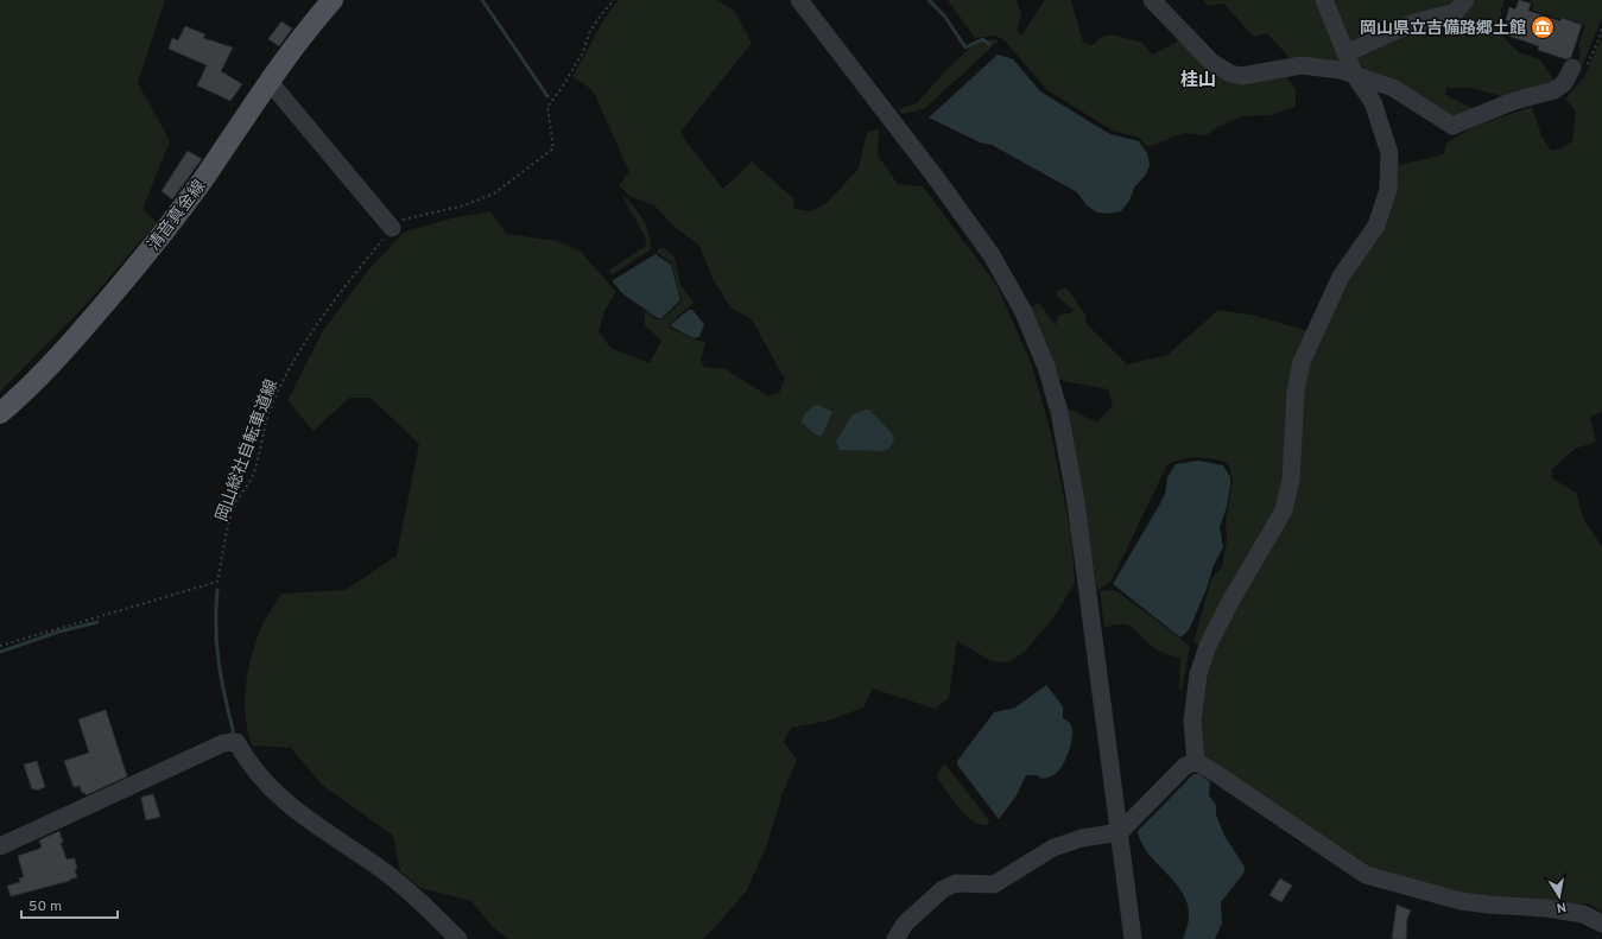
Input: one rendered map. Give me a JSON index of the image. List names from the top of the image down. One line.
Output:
{"streets":{"main road":["清音真金線"],"path":["岡山総社自転車道線"]},"districts":["桂山"],"places":{"museum":["岡山県立吉備路郷土館"]},"scale_bar":"50 m","north":"bottom"}
